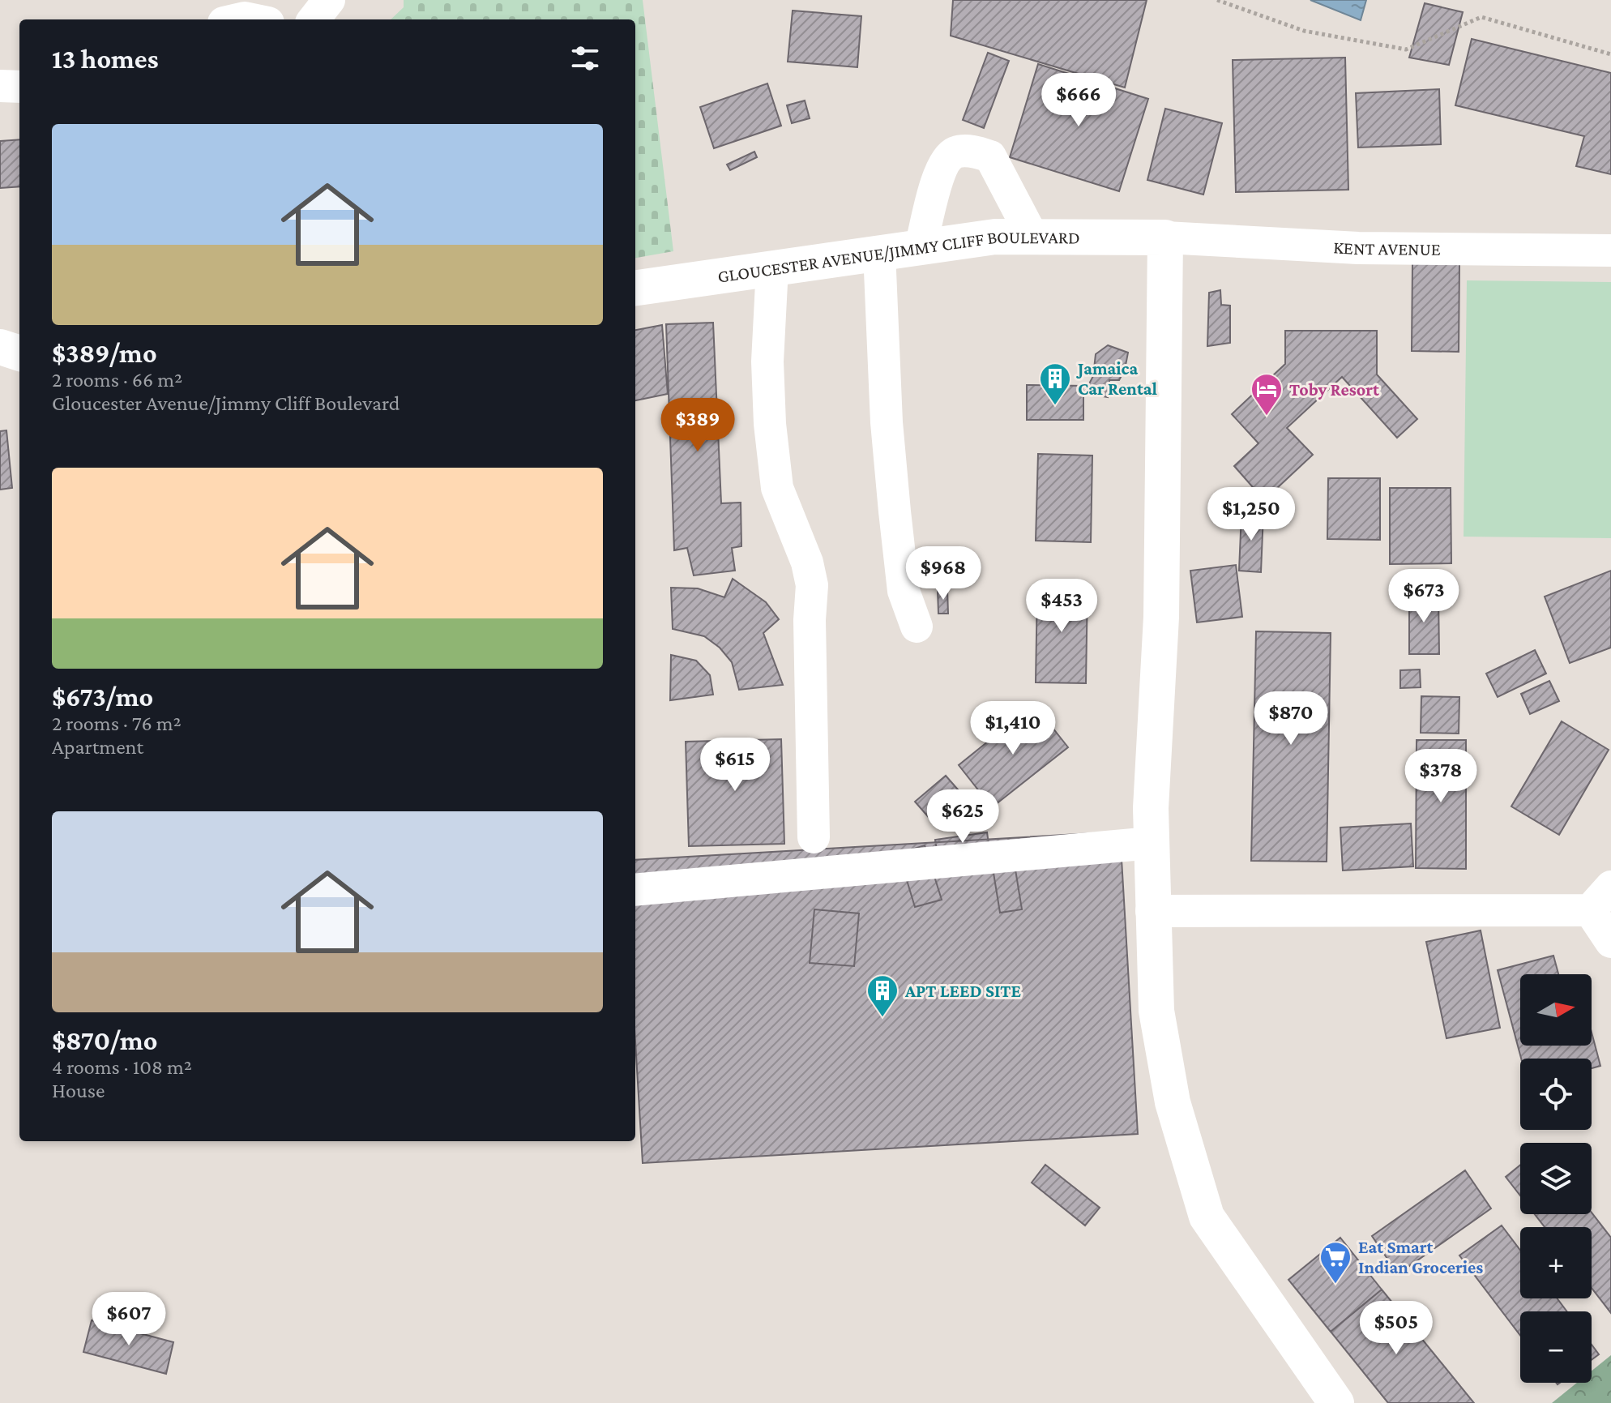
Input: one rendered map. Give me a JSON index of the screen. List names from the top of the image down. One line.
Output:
{"streets":{"main road":["GLOUCESTER AVENUE/JIMMY CLIFF BOULEVARD"],"street":["KENT AVENUE"]},"crossings":[["KENT AVENUE","GLOUCESTER AVENUE/JIMMY CLIFF BOULEVARD"]],"places":{"building":["Jamaica Car Rental","APT LEED SITE"],"hotel":["Toby Resort"],"supermarket":["Eat Smart Indian Groceries"]},"north":"right","page":{"heading":"13 homes","price":["$666","$389","$1,250","$968","$673","$453","$870","$1,410","$615","$378","$625","$607","$505"],"list":[{"name":"$389/mo","note":"2 rooms · 66 m² · Gloucester Avenue/Jimmy Cliff Boulevard"},{"name":"$673/mo","note":"2 rooms · 76 m² · Apartment"},{"name":"$870/mo","note":"4 rooms · 108 m² · House"}],"map_buttons":["+","−"]}}
